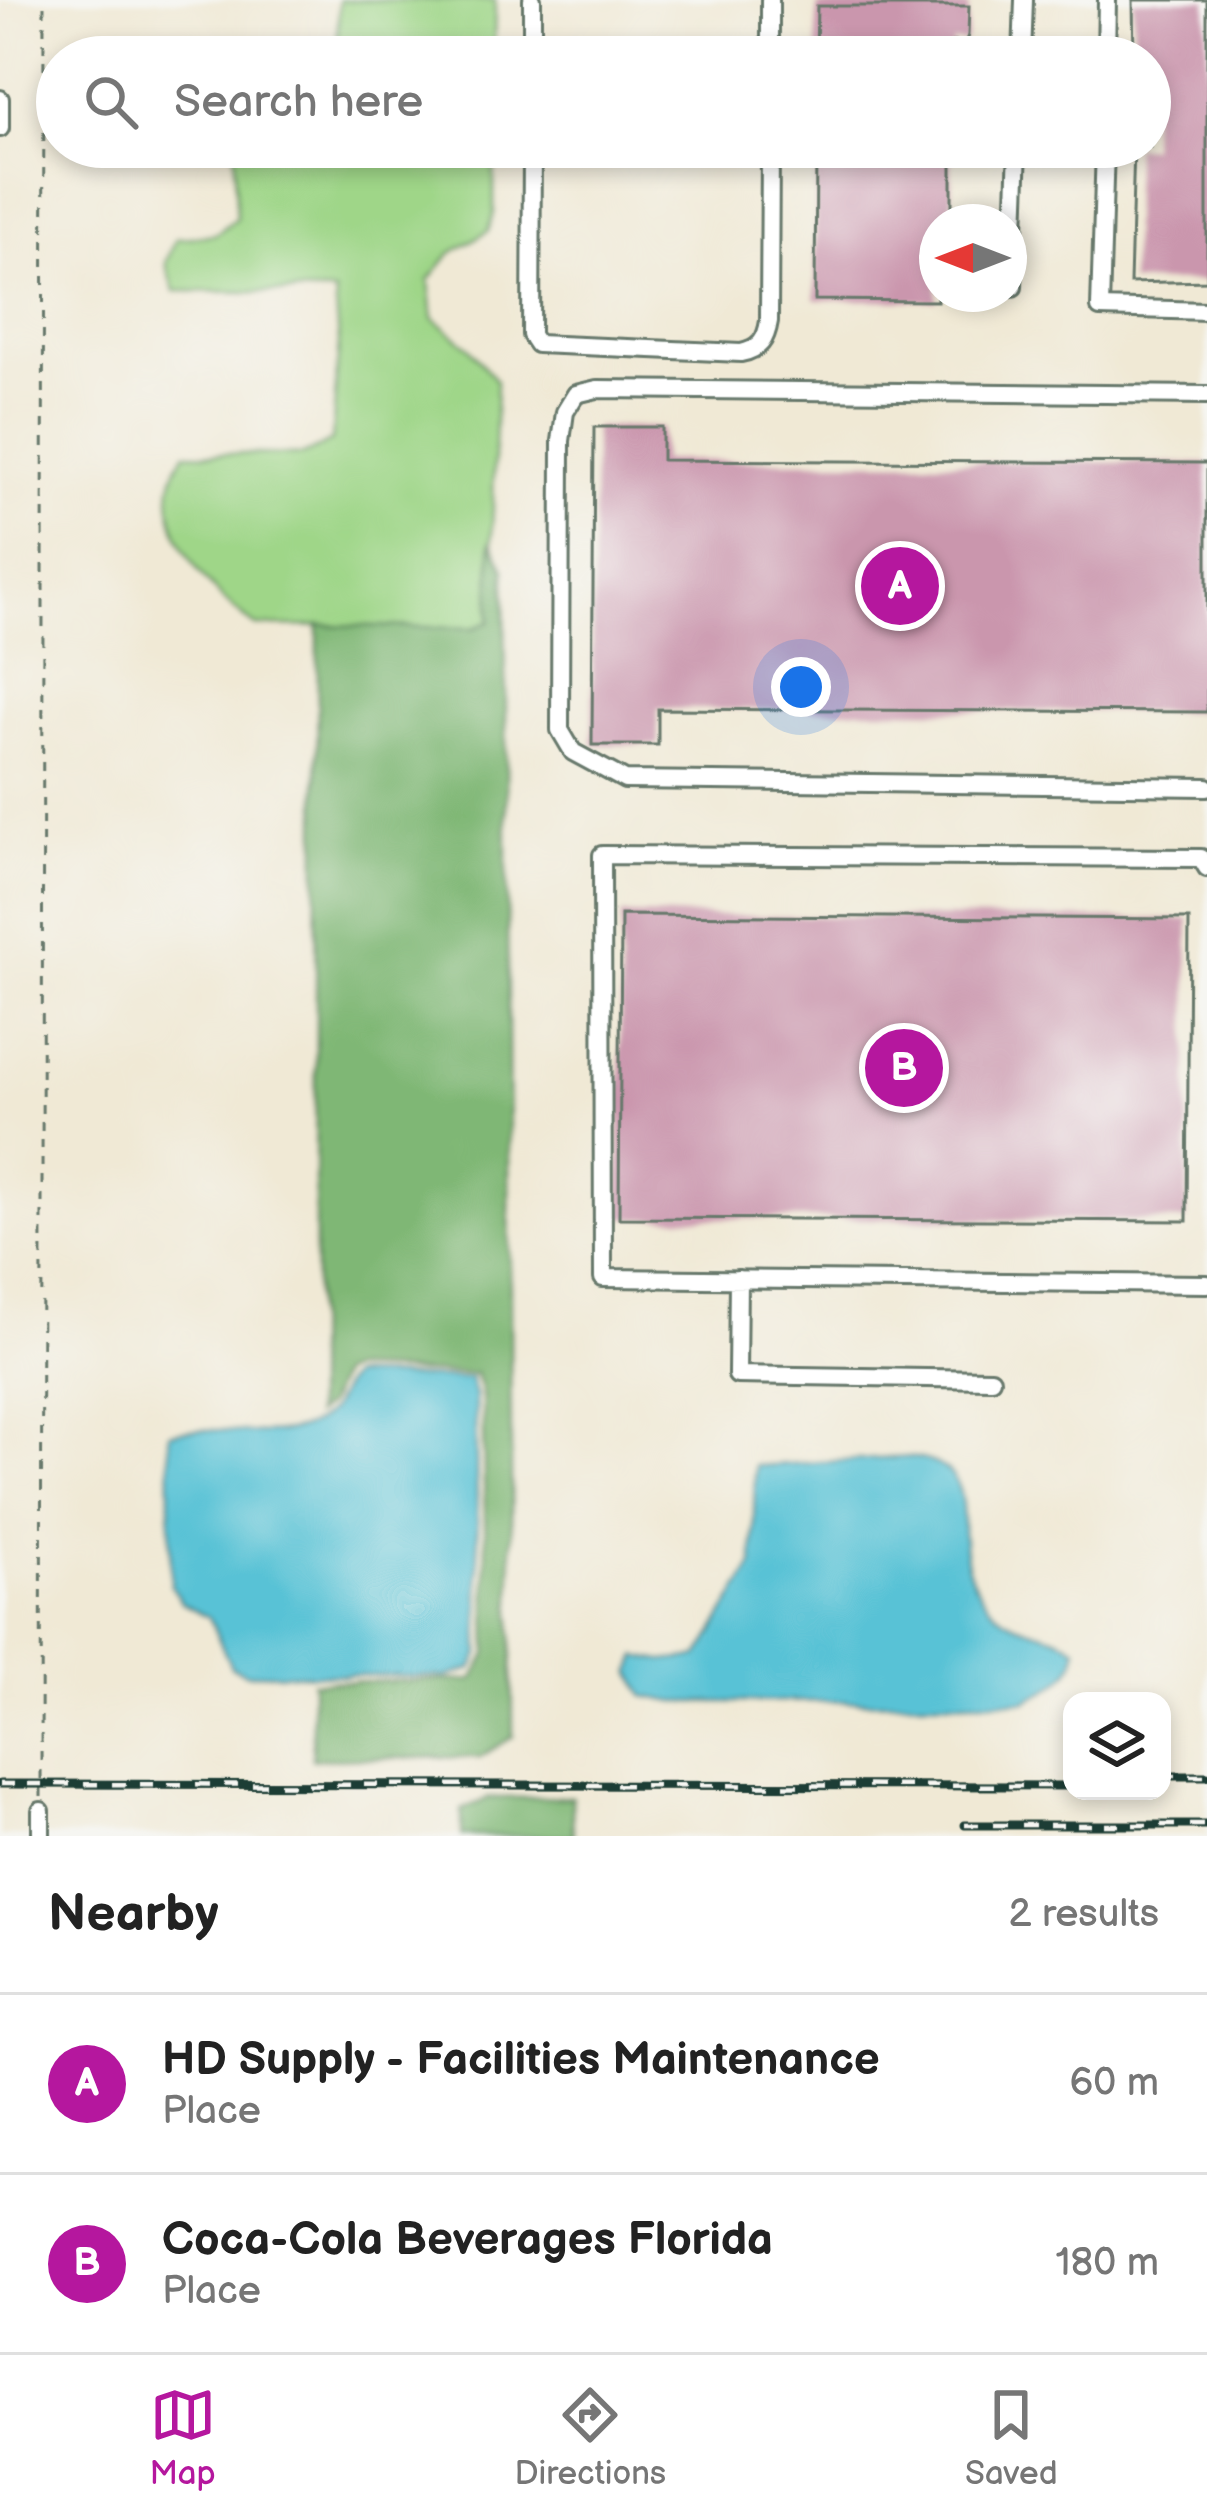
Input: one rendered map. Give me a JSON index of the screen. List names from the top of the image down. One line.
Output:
{"north":"left","page":{"search":"Search here","pins":["A","B"],"heading":["Nearby","2 results"],"list":[{"mark":"A","name":"HD Supply - Facilities Maintenance","note":"Place","value":"60 m"},{"mark":"B","name":"Coca-Cola Beverages Florida","note":"Place","value":"180 m"}],"nav":["Map","Directions","Saved"]}}
